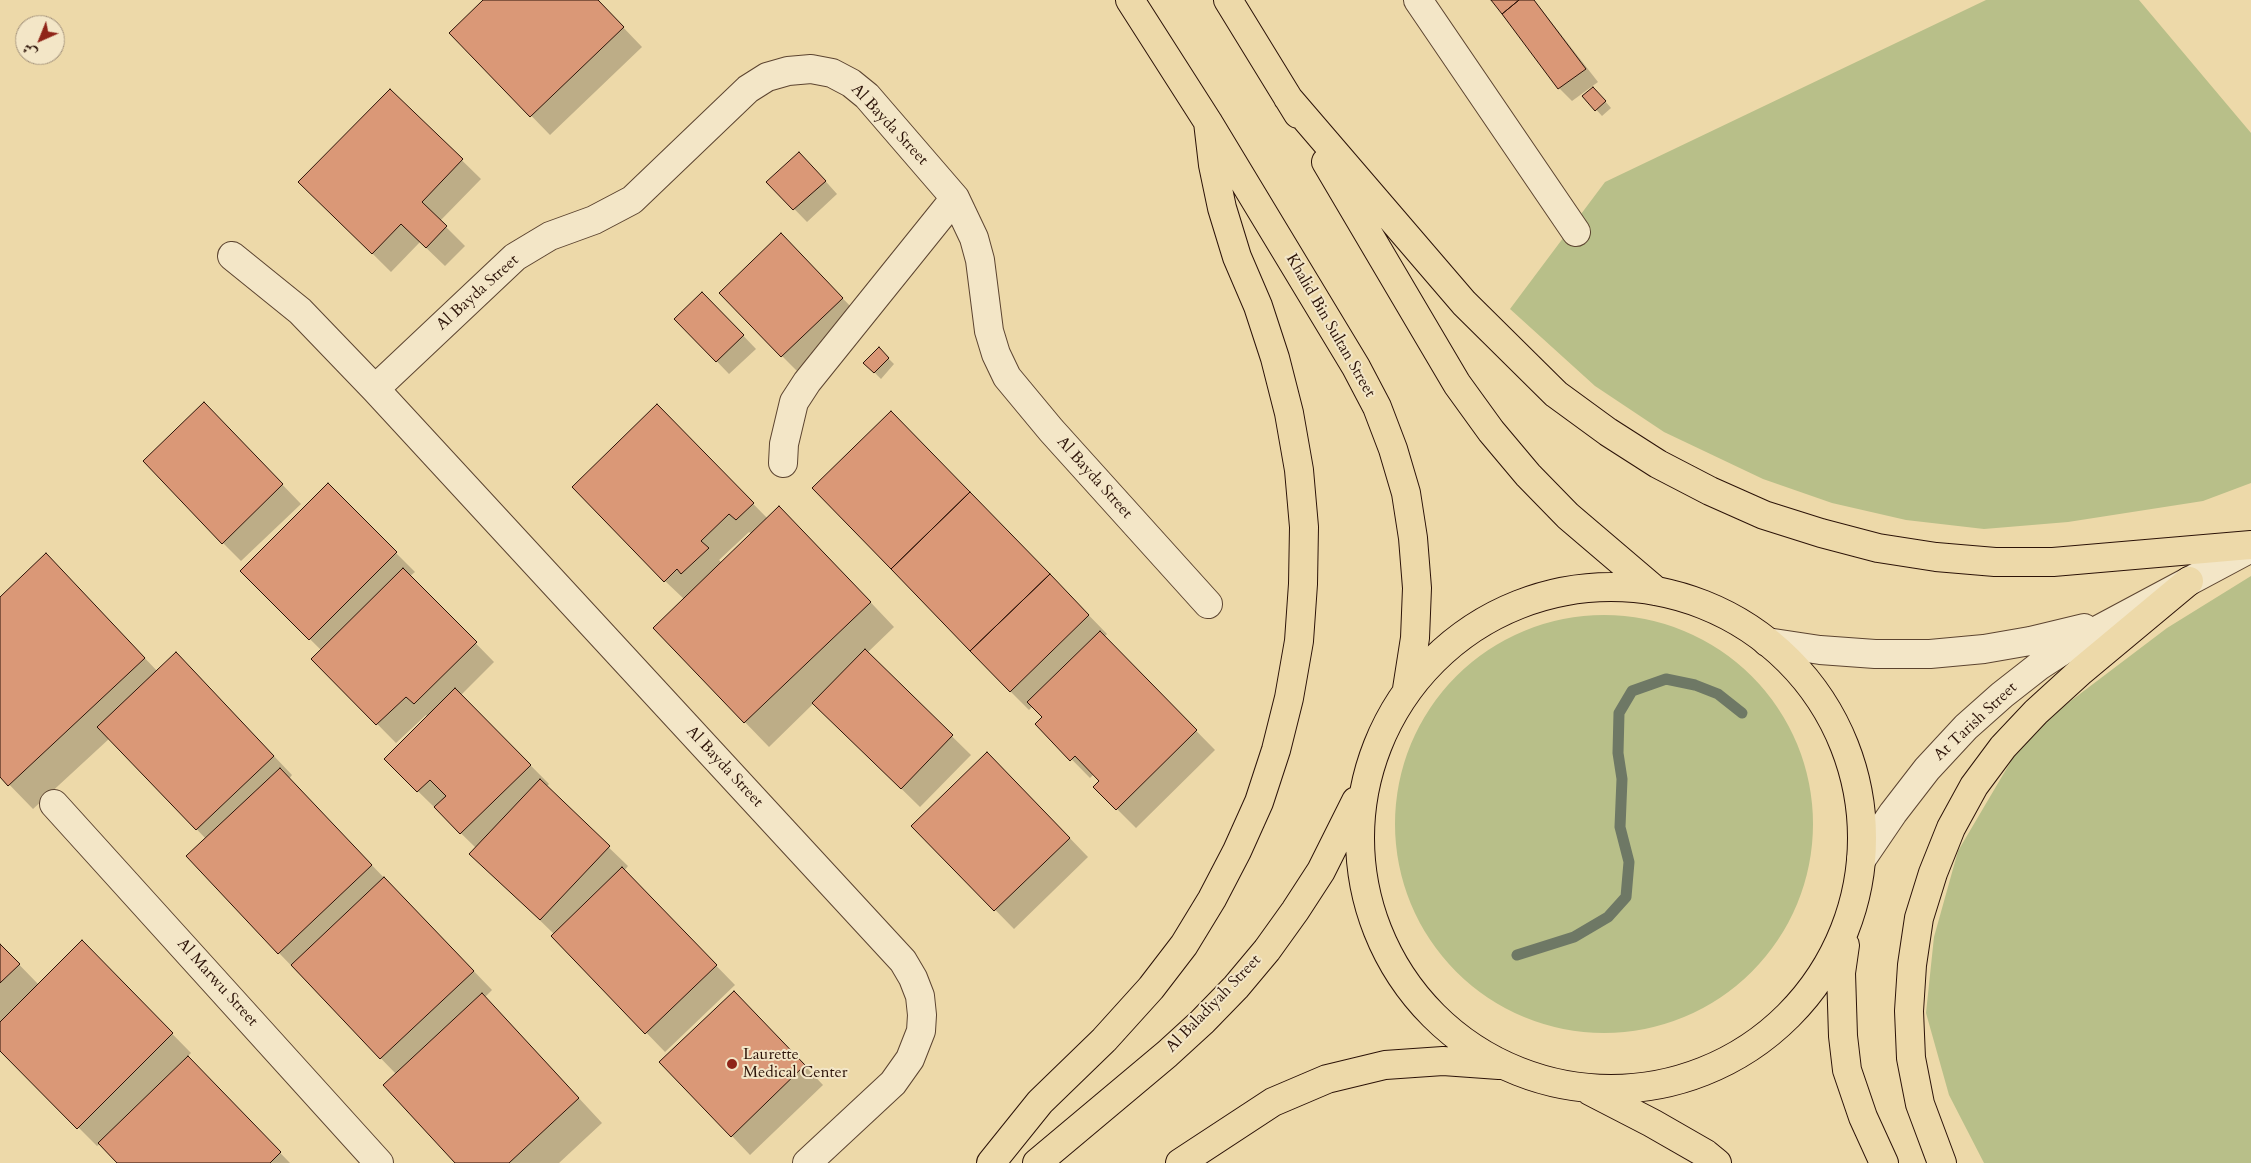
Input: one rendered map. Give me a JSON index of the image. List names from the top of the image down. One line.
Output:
{"streets":{"main road":["Khalid Bin Sultan Street","Al Baladiyah Street"],"street":["Al Bayda Street","At Tarish Street","Al Marwu Street"]},"places":["Laurette Medical Center"],"north":"bottom left"}
